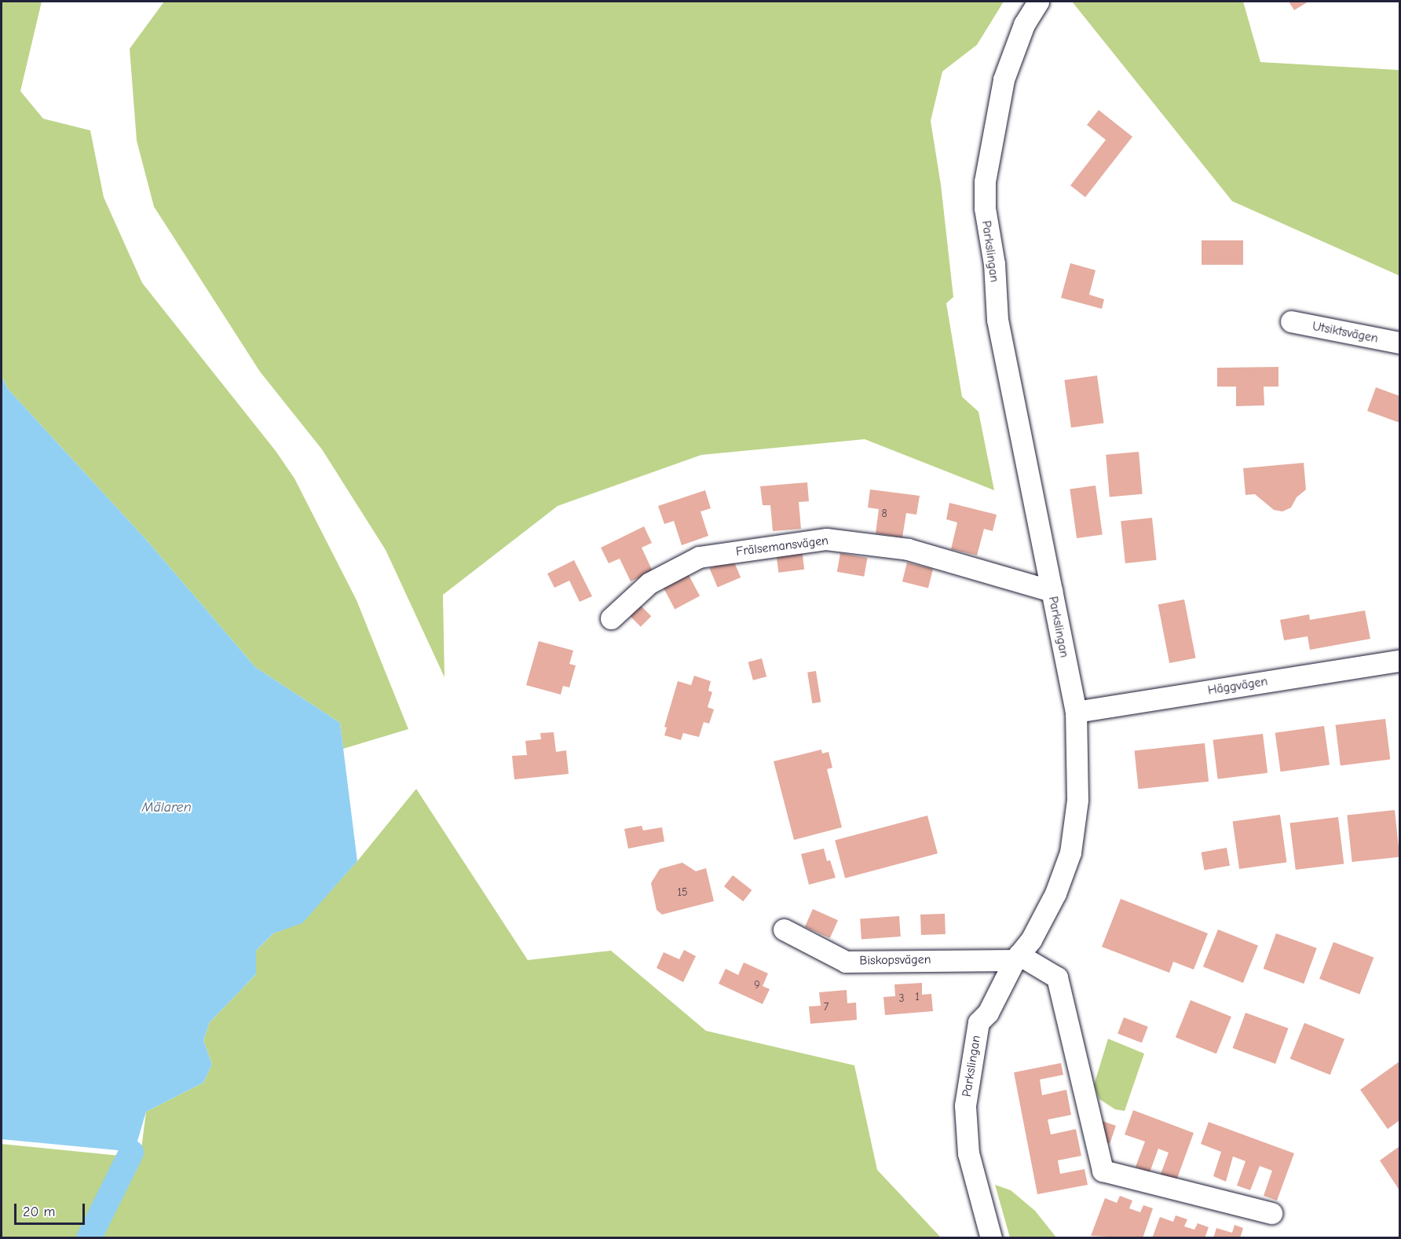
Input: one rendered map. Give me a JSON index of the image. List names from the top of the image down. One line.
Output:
{"streets":{"street":["Parkslingan","Utsiktsvägen","Frälsemansvägen","Häggvägen","Biskopsvägen"]},"crossings":[["Parkslingan","Frälsemansvägen"],["Parkslingan","Häggvägen"],["Parkslingan","Biskopsvägen"]],"water":["Mälaren"],"house_numbers":["8","15","9","1","3","7"],"scale_bar":"20 m"}
